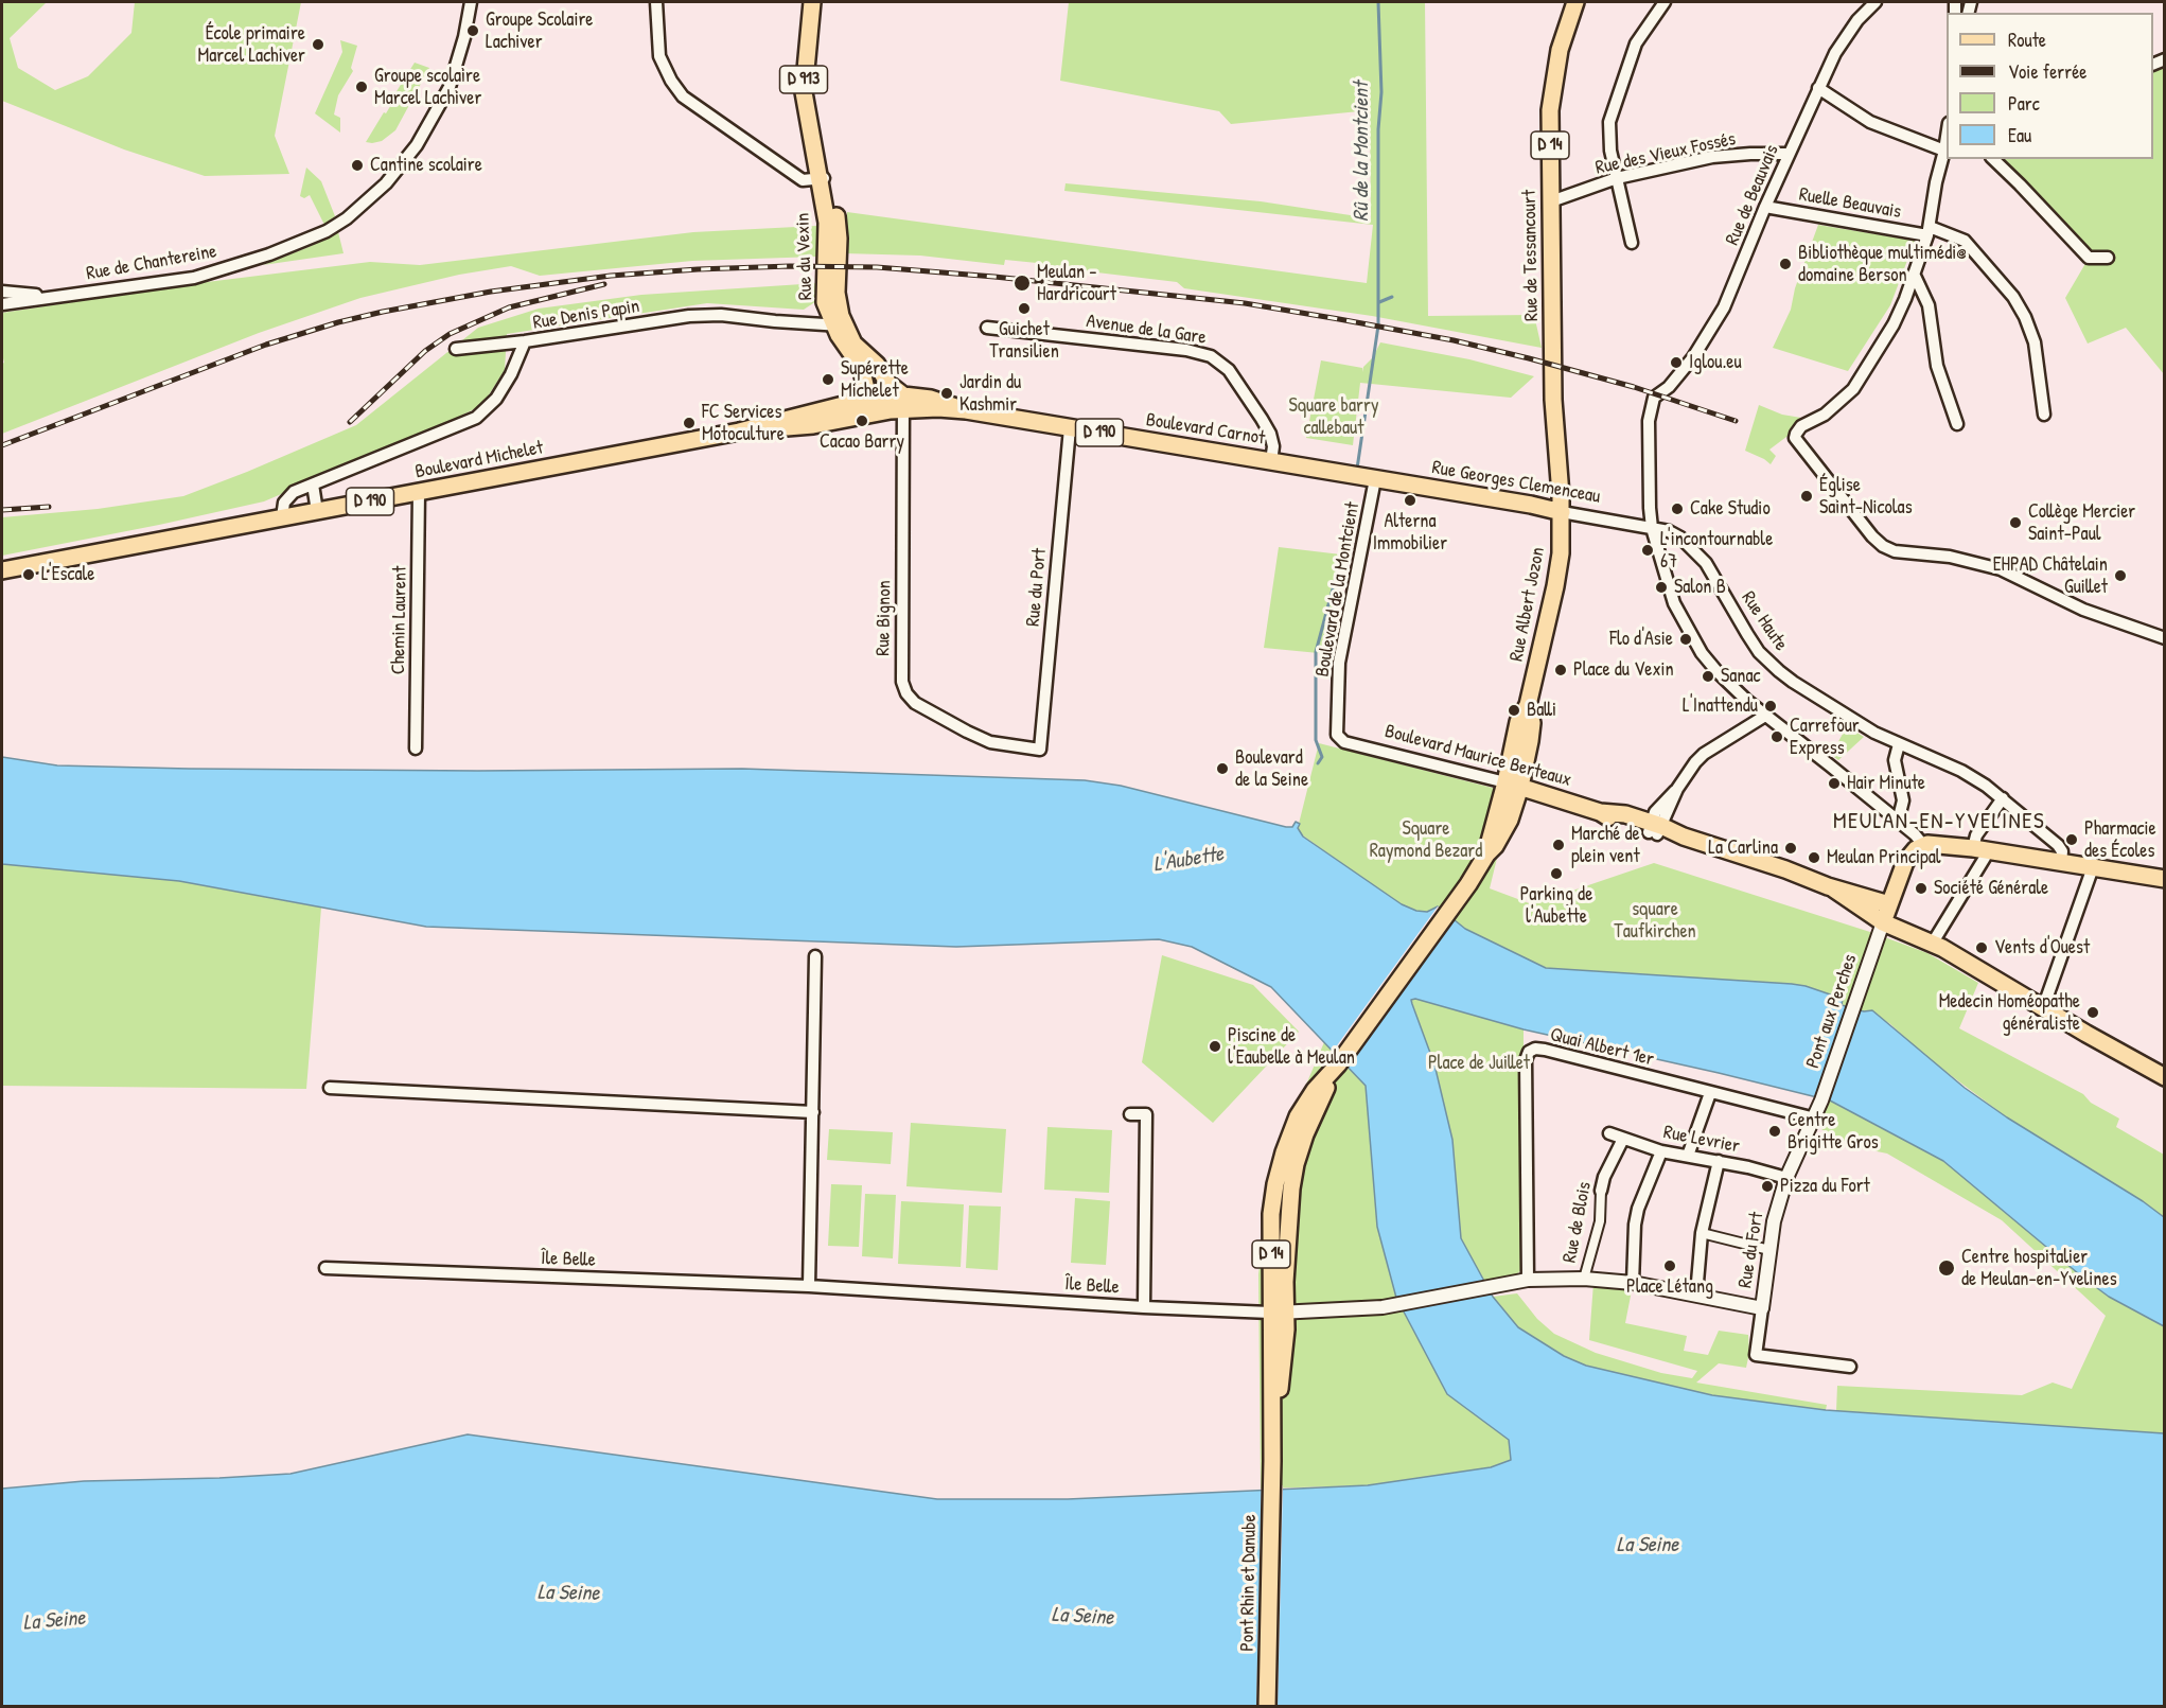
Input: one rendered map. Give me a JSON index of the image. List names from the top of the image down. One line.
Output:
{"streets":{"main road":["D 913","D 14","Rue de Tessancourt","Rue du Vexin","Boulevard Carnot","D 190","Boulevard Michelet","Rue Georges Clemenceau","Rue Albert Jozon","Boulevard Maurice Berteaux","Pont Rhin et Danube"],"street":["Rue des Vieux Fossés","Rue de Beauvais","Ruelle Beauvais","Rue de Chantereine","Rue Denis Papin","Avenue de la Gare","Rue du Port","Boulevard de la Montcient","Rue Bignon","Chemin Laurent","Rue Haute","Pont aux Perches","Quai Albert 1er","Rue Levrier","Rue de Blois","Rue du Fort","Île Belle"]},"crossings":[["Rue des Vieux Fossés","Rue de Beauvais"],["Rue des Vieux Fossés","Rue de Tessancourt"],["Rue de Beauvais","Ruelle Beauvais"],["Rue de Beauvais","Rue Georges Clemenceau"],["Rue de Beauvais","Rue Haute"],["Rue de Tessancourt","Rue Georges Clemenceau"],["Rue de Tessancourt","Rue Albert Jozon"],["Rue du Vexin","Rue Denis Papin"],["Rue du Vexin","Boulevard Carnot"],["Rue du Vexin","Boulevard Michelet"],["Rue du Vexin","Rue Bignon"],["Rue Denis Papin","Boulevard Michelet"],["Avenue de la Gare","Boulevard Carnot"],["Boulevard Carnot","Boulevard Michelet"],["Boulevard Carnot","Rue Georges Clemenceau"],["Boulevard Carnot","Rue du Port"],["Boulevard Carnot","Boulevard de la Montcient"],["Boulevard Carnot","Rue Bignon"],["Boulevard Michelet","Rue Bignon"],["Boulevard Michelet","Chemin Laurent"],["Rue Georges Clemenceau","Boulevard de la Montcient"],["Rue Georges Clemenceau","Rue Albert Jozon"],["Rue Georges Clemenceau","Rue Haute"],["Rue du Port","Rue Bignon"],["Boulevard de la Montcient","Boulevard Maurice Berteaux"],["Rue Albert Jozon","Boulevard Maurice Berteaux"],["Rue Albert Jozon","Île Belle"],["Rue Albert Jozon","Pont Rhin et Danube"],["Pont aux Perches","Quai Albert 1er"],["Pont aux Perches","Rue du Fort"],["Quai Albert 1er","Rue du Fort"],["Rue Levrier","Rue de Blois"],["Rue Levrier","Rue du Fort"],["Île Belle","Pont Rhin et Danube"]],"districts":["MEULAN-EN-YVELINES"],"water":["Rû de la Montcient","L'Aubette","La Seine"],"parks":["Square barry callebaut","Square Raymond Bezard","square Taufkirchen","Place de Juillet"],"places":["Groupe Scolaire Lachiver","École primaire Marcel Lachiver","Groupe scolaire Marcel Lachiver","Cantine scolaire","Bibliothèque multimédi@ domaine Berson","Meulan - Hardricourt","Guichet Transilien","Iglou.eu","Supérette Michelet","Jardin du Kashmir","Cacao Barry","FC Services Motoculture","Église Saint-Nicolas","Alterna Immobilier","Cake Studio","Collège Mercier Saint-Paul","L'incontournable 67","L'Escale","EHPAD Châtelain Guillet","Salon B","Flo d'Asie","Place du Vexin","Sanac","L'Inattendu","Balli","Carrefour Express","Boulevard de la Seine","Hair Minute","Pharmacie des Écoles","Marché de plein vent","La Carlina","Meulan Principal","Parking de l'Aubette","Société Générale","Vents d'Ouest","Medecin Homéopathe généraliste","Piscine de l'Eaubelle à Meulan","Centre Brigitte Gros","Pizza du Fort","Place Létang","Centre hospitalier de Meulan-en-Yvelines"],"legend":["Route","Voie ferrée","Parc","Eau"]}
